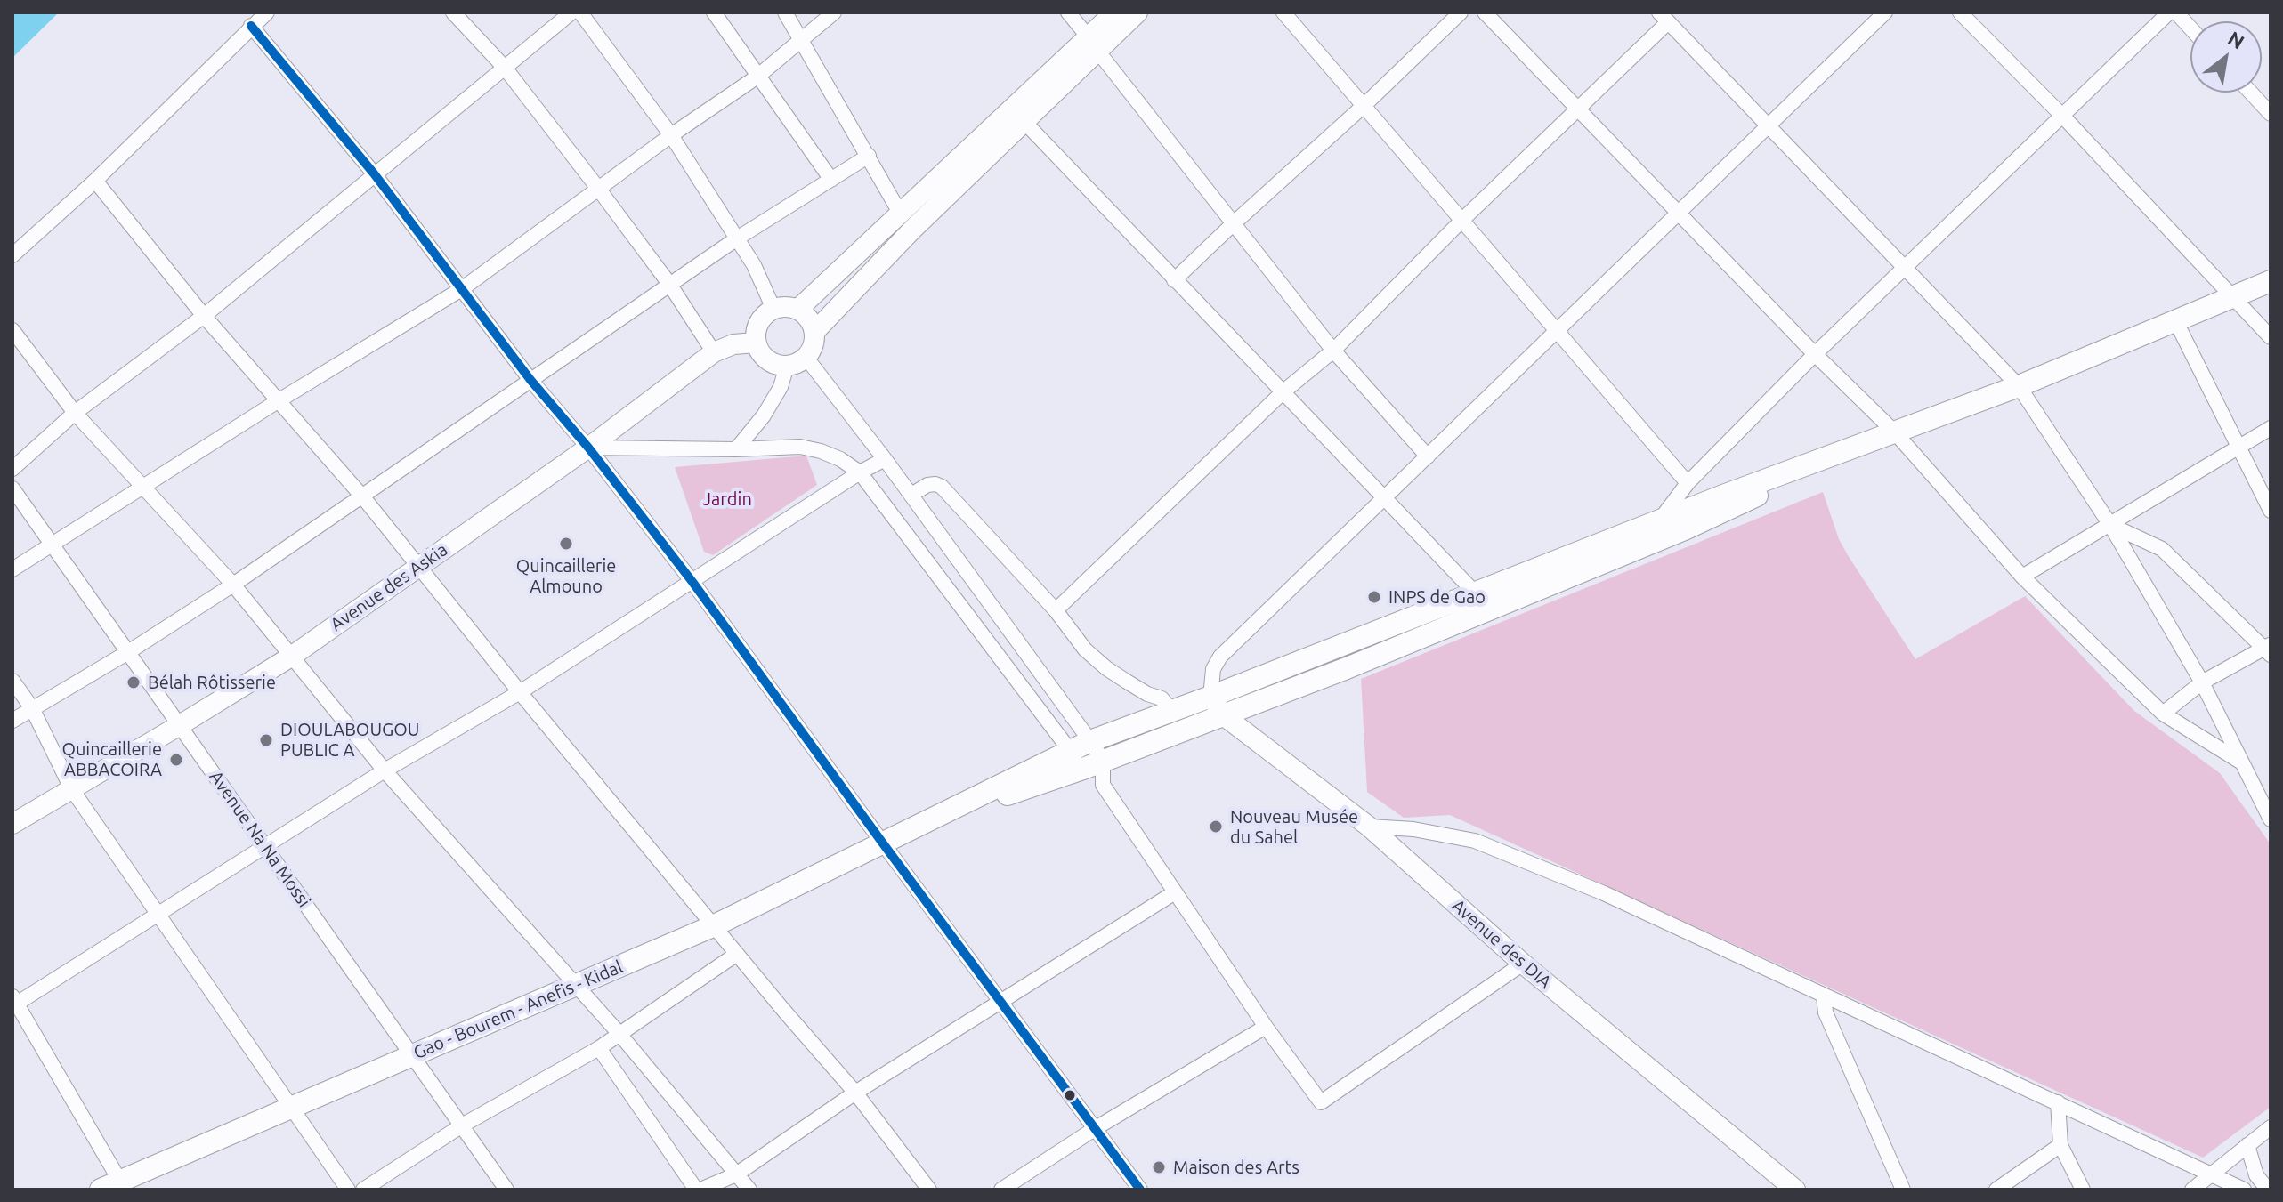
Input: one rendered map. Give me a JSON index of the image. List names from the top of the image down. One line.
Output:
{"streets":{"main road":["Gao - Bourem - Anefis - Kidal"],"street":["Avenue des Askia","Avenue Na Na Mossi","Avenue des DIA"]},"crossings":[["Avenue des Askia","Avenue Na Na Mossi"],["Avenue Na Na Mossi","Gao - Bourem - Anefis - Kidal"]],"parks":["Jardin"],"places":["Quincaillerie Almouno","INPS de Gao","Bélah Rôtisserie","DIOULABOUGOU PUBLIC A","Quincaillerie ABBACOIRA","Nouveau Musée du Sahel","Maison des Arts"],"north":"top right"}
